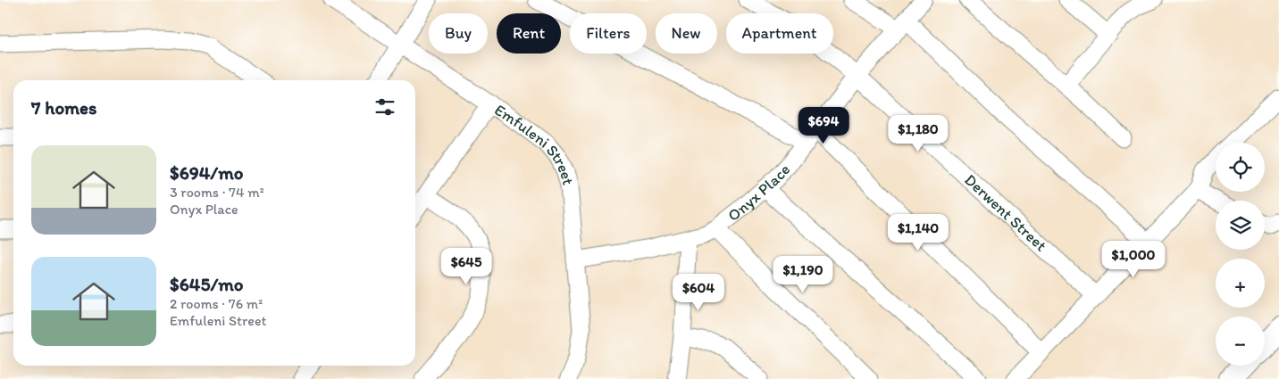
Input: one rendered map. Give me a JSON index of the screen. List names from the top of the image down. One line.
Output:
{"streets":{"street":["Emfuleni Street","Onyx Place","Derwent Street"]},"crossings":[["Emfuleni Street","Onyx Place"],["Onyx Place","Derwent Street"]],"page":{"chip":["Buy","Rent","Filters","New","Apartment"],"heading":"7 homes","price":["$694","$1,180","$1,140","$1,000","$645","$1,190","$604"],"list":[{"name":"$694/mo","note":"3 rooms · 74 m² · Onyx Place"},{"name":"$645/mo","note":"2 rooms · 76 m² · Emfuleni Street"}],"map_buttons":["+","−"]}}
